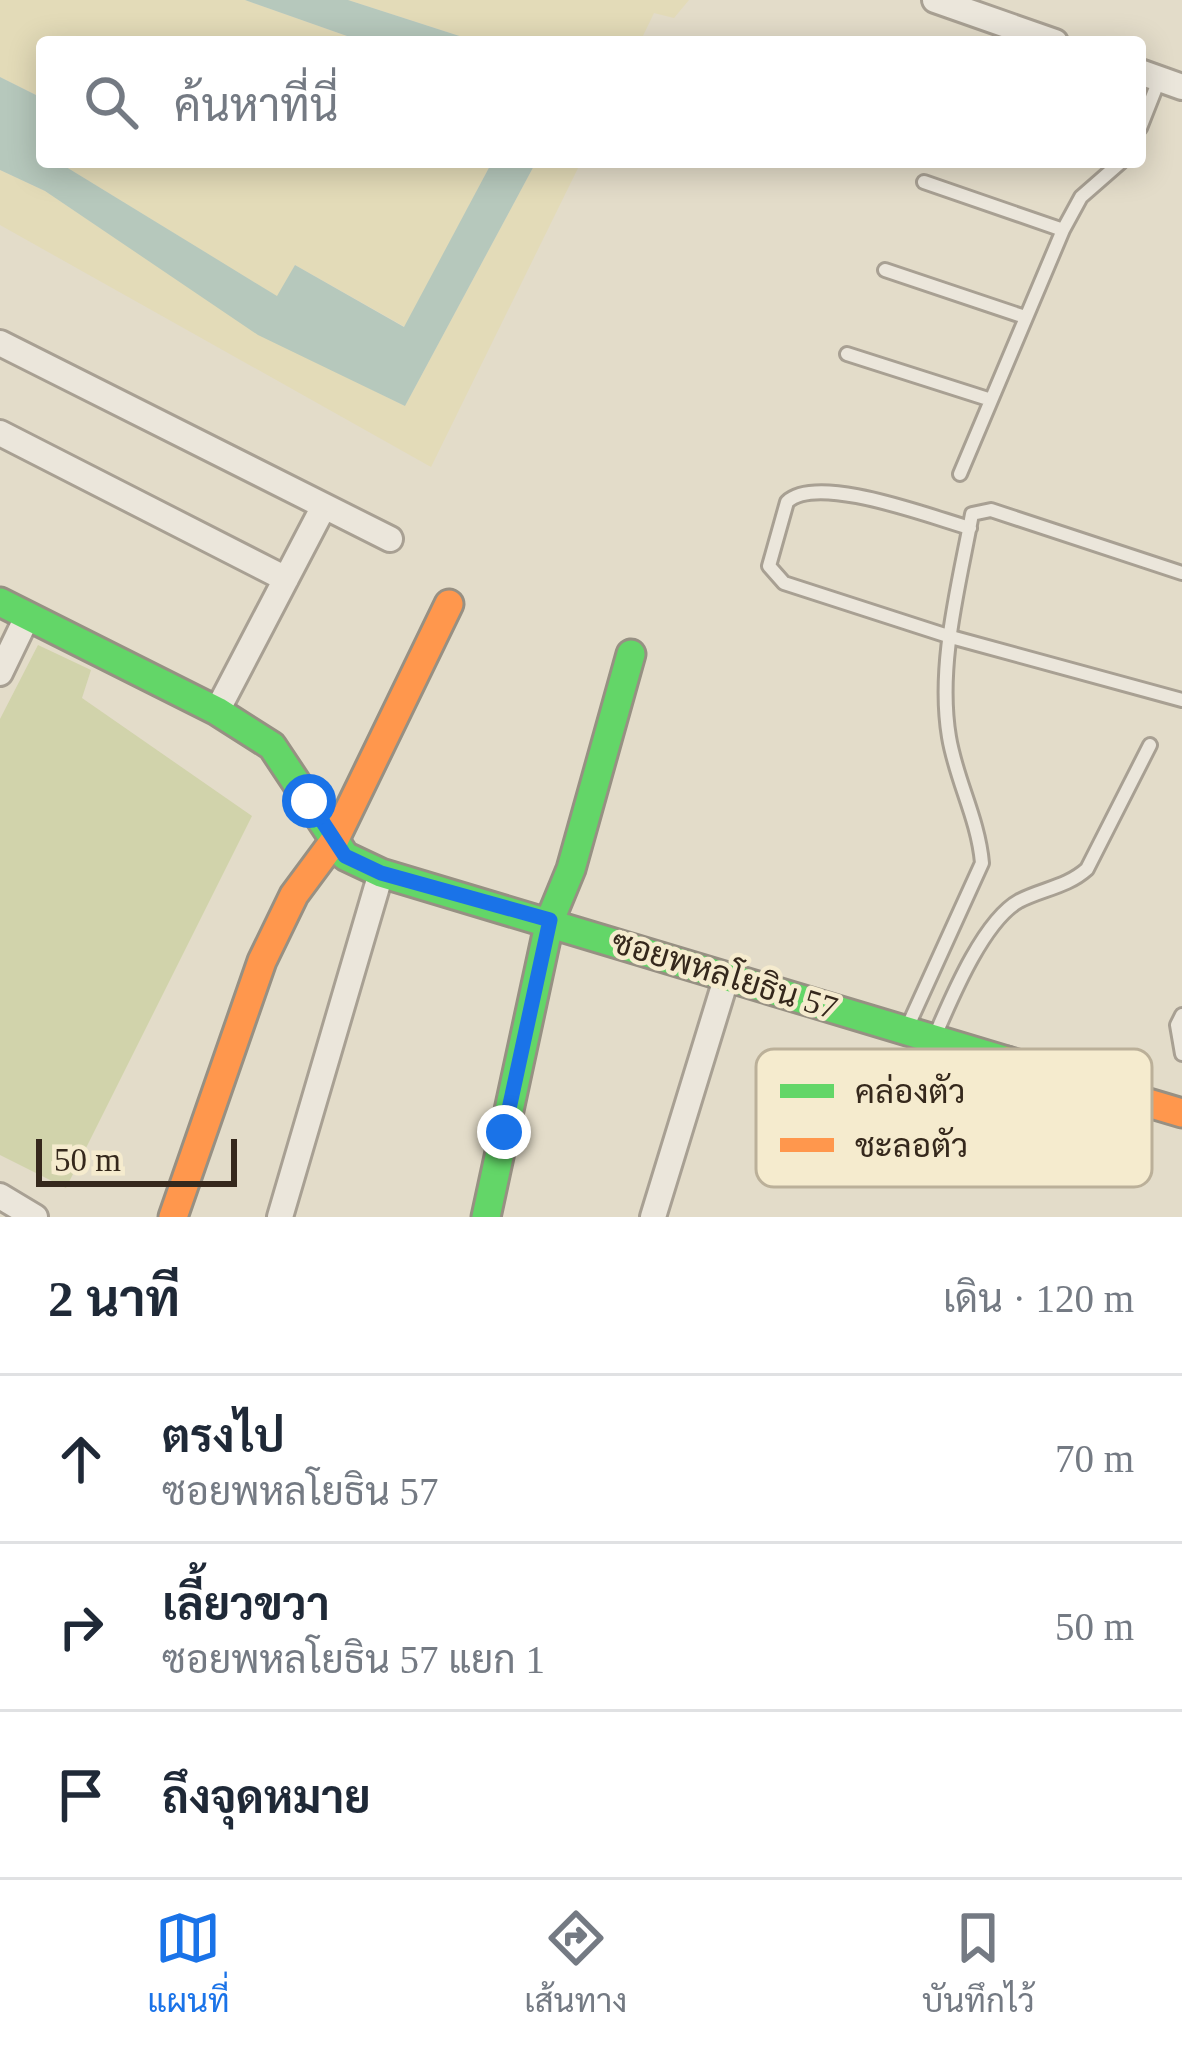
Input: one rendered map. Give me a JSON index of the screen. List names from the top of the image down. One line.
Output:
{"streets":{"street":["ซอยพหลโยธิน 57"]},"legend":["คล่องตัว","ชะลอตัว"],"scale_bar":"50 m","page":{"search":"ค้นหาที่นี่","scale":"50 m","heading":["2 นาที","เดิน · 120 m"],"list":[["ตรงไป","ซอยพหลโยธิน 57","70 m"],["เลี้ยวขวา","ซอยพหลโยธิน 57 แยก 1","50 m"],"ถึงจุดหมาย"],"nav":["แผนที่","เส้นทาง","บันทึกไว้"]}}
